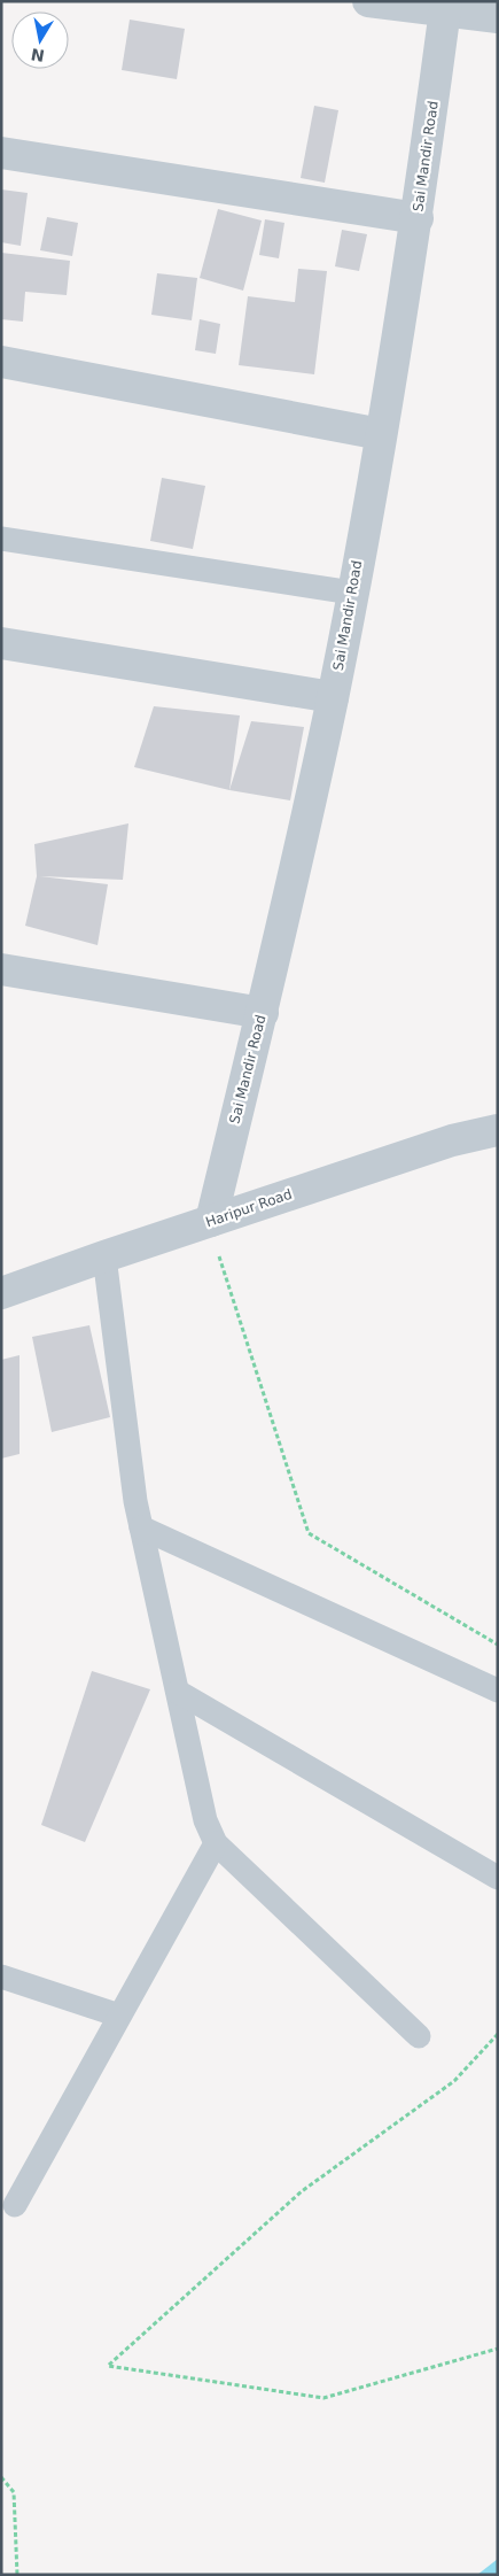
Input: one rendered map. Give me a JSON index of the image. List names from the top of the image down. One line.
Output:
{"streets":{"street":["Sai Mandir Road","Haripur Road"]},"crossings":[["Sai Mandir Road","Haripur Road"]],"north":"bottom"}
